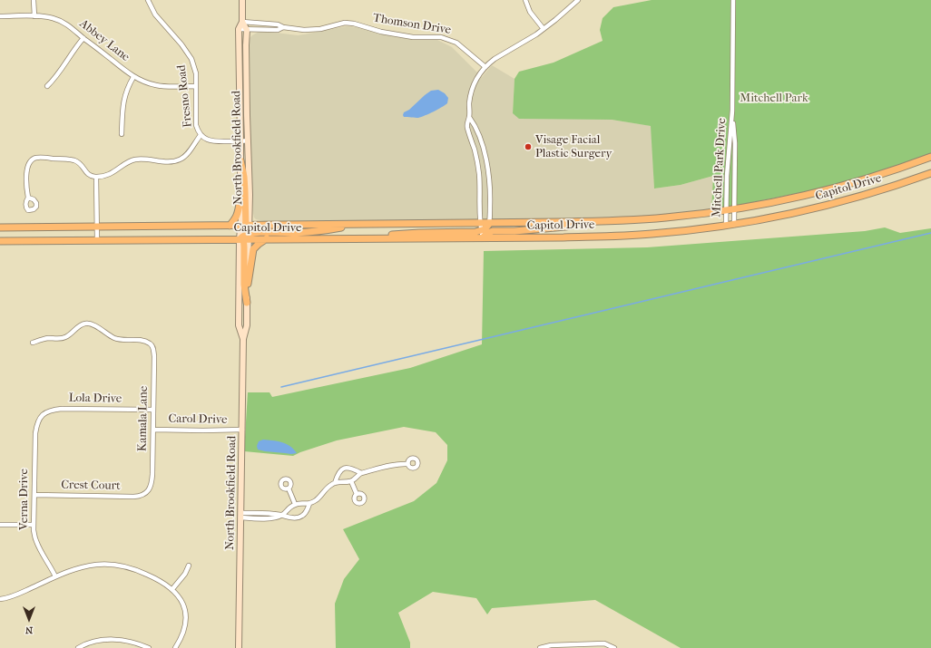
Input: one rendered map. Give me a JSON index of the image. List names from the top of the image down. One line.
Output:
{"streets":{"main road":["Capitol Drive"],"street":["Thomson Drive","Abbey Lane","Fresno Road","North Brookfield Road","Mitchell Park Drive","Lola Drive","Kamala Lane","Carol Drive","Crest Court","Verna Drive"]},"crossings":[["Thomson Drive","North Brookfield Road"],["Abbey Lane","Fresno Road"],["Fresno Road","North Brookfield Road"],["North Brookfield Road","Capitol Drive"],["North Brookfield Road","Carol Drive"],["Mitchell Park Drive","Capitol Drive"],["Lola Drive","Kamala Lane"],["Lola Drive","Verna Drive"],["Kamala Lane","Carol Drive"],["Kamala Lane","Crest Court"],["Crest Court","Verna Drive"]],"parks":["Mitchell Park"],"places":["Visage Facial Plastic Surgery"],"north":"bottom"}
